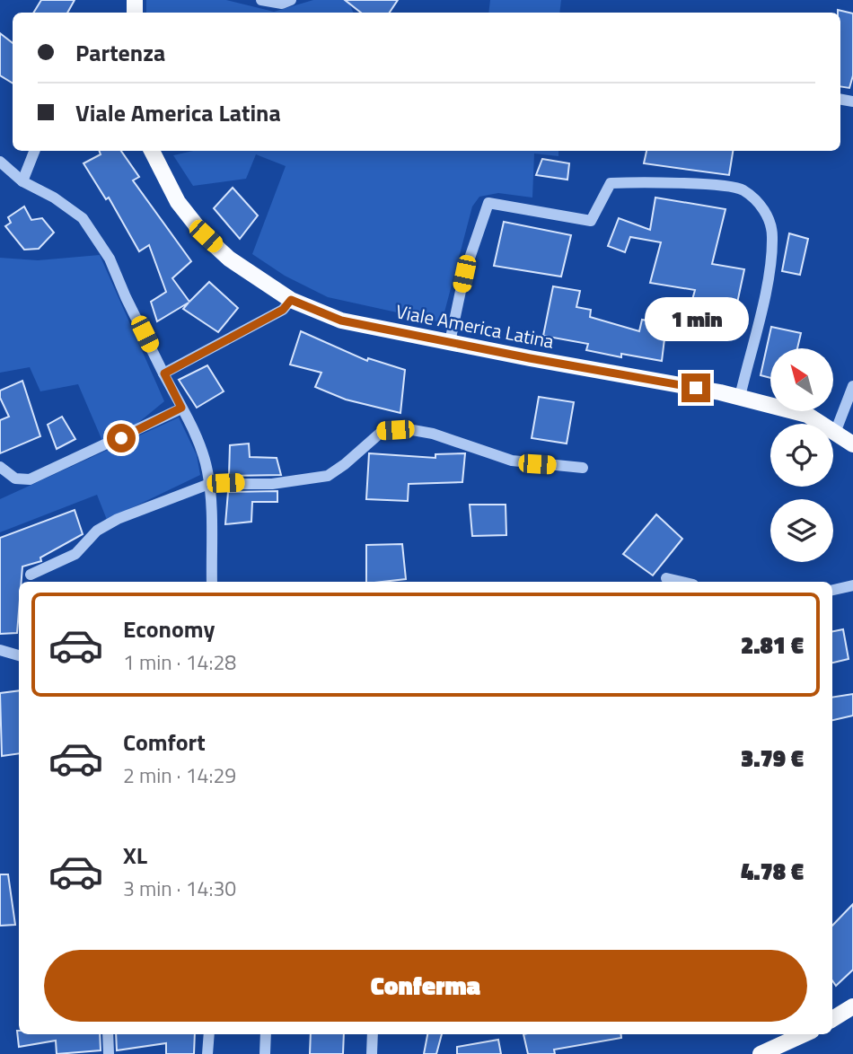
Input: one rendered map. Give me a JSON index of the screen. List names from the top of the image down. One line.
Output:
{"streets":{"main road":["Viale America Latina"]},"north":"top left","page":{"banner":["Partenza","Viale America Latina"],"bubble":"1 min","list":[{"name":"Economy","note":"1 min · 14:28","value":"2.81 €"},{"name":"Comfort","note":"2 min · 14:29","value":"3.79 €"},{"name":"XL","note":"3 min · 14:30","value":"4.78 €"}],"buttons":"Conferma"}}
